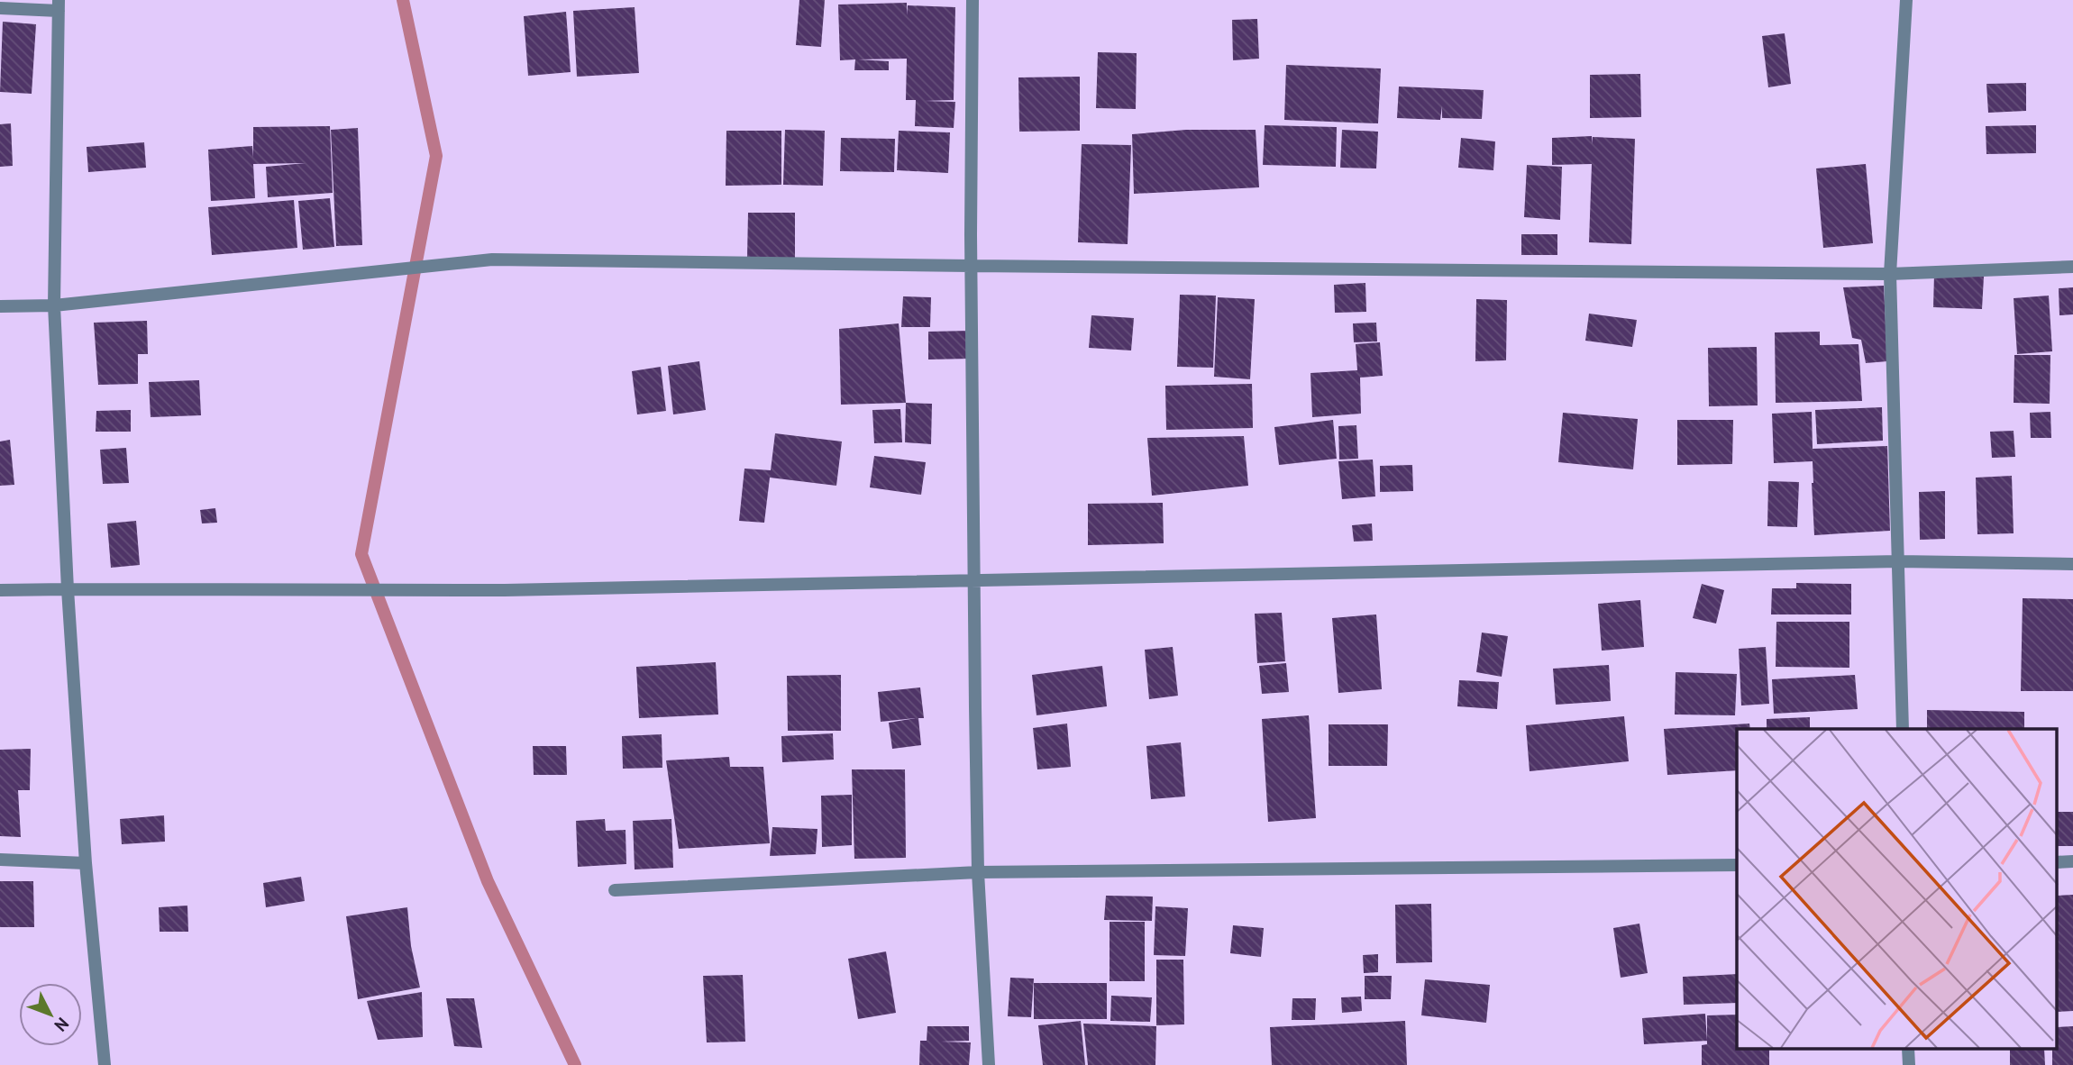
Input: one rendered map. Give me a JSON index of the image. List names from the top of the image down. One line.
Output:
{"north":"bottom right"}
